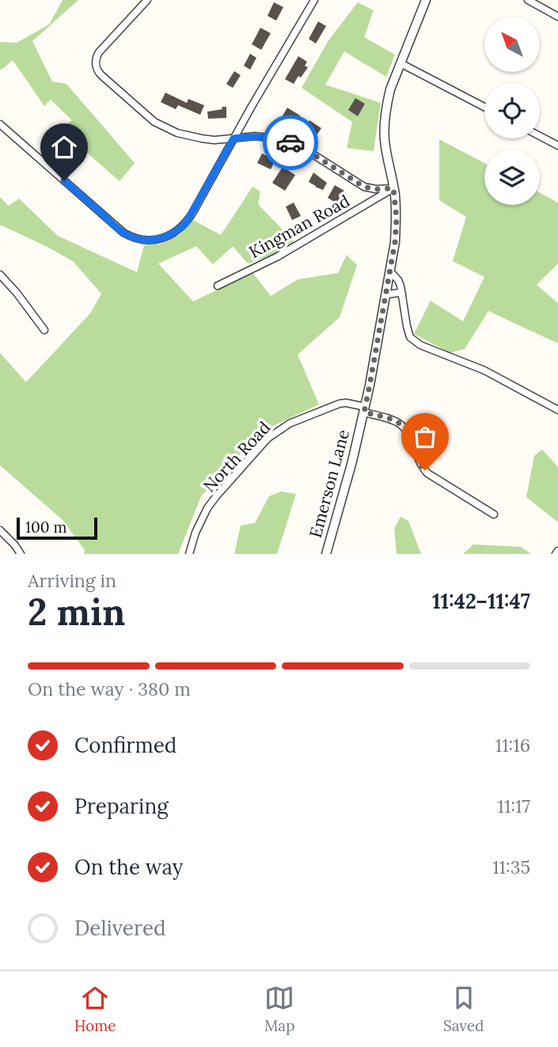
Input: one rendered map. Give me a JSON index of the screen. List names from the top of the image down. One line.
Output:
{"streets":{"street":["Kingman Road","North Road","Emerson Lane"]},"crossings":[["Kingman Road","Emerson Lane"],["North Road","Emerson Lane"]],"scale_bar":"100 m","north":"top left","page":{"scale":"100 m","heading":["2 min","Arriving in","11:42–11:47"],"bar":"On the way · 380 m","list":[["Confirmed","11:16"],["Preparing","11:17"],["On the way","11:35"],"Delivered"],"tabs":["Home","Map","Saved"]}}
